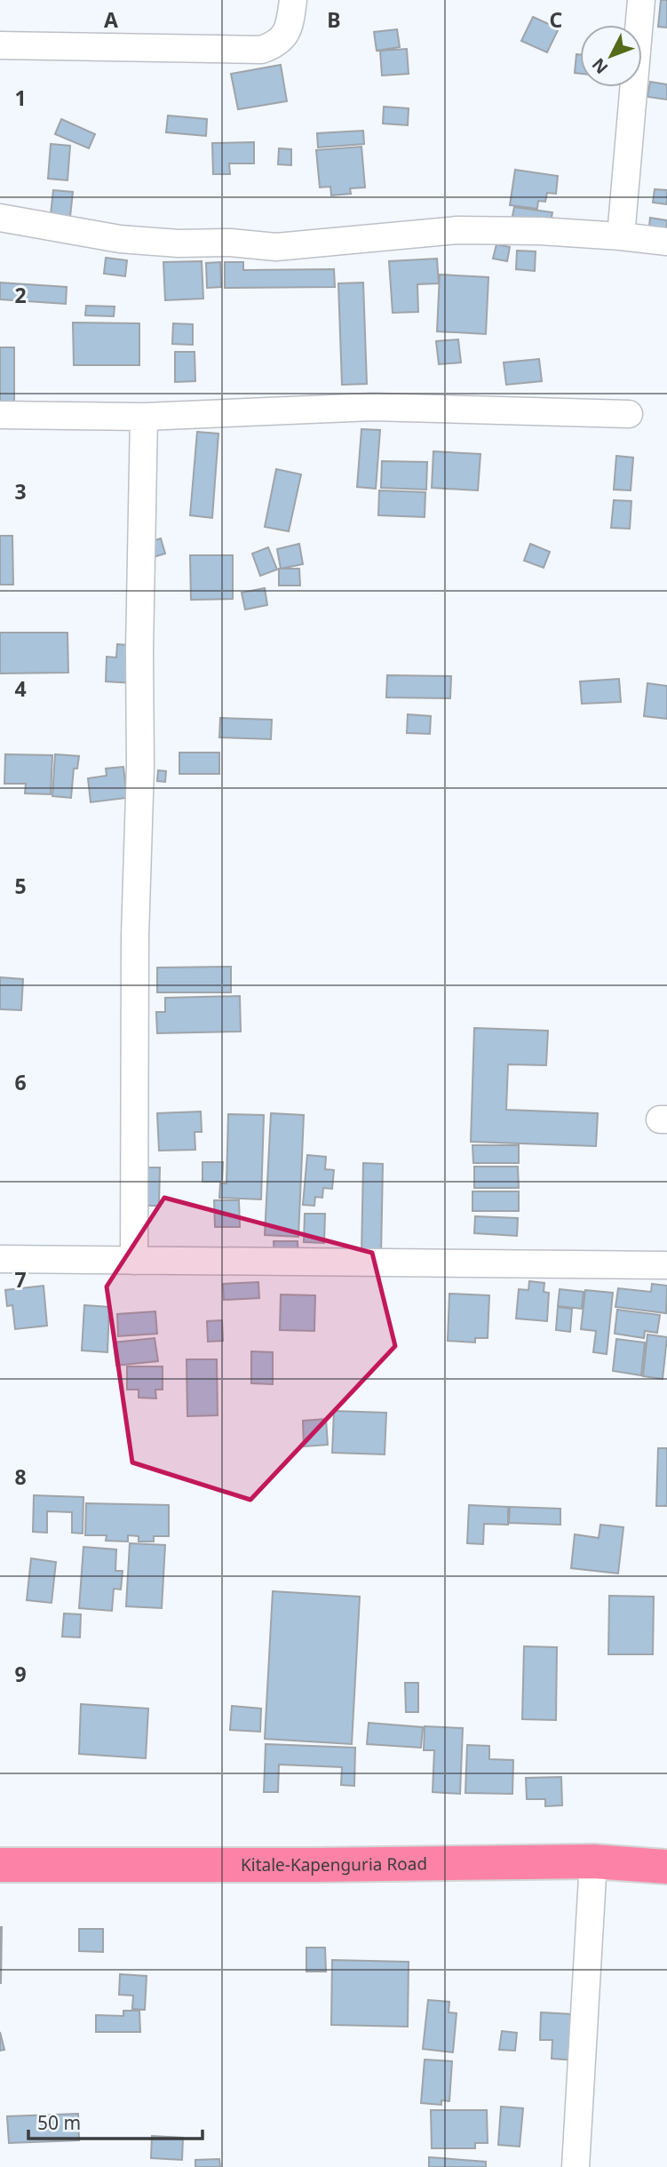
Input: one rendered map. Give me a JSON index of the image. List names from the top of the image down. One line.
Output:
{"streets":{"highway":["Kitale-Kapenguria Road"]},"scale_bar":"50 m","north":"bottom left","grid":{"columns":["A","B","C"],"rows":["1","2","3","4","5","6","7","8","9"]}}
